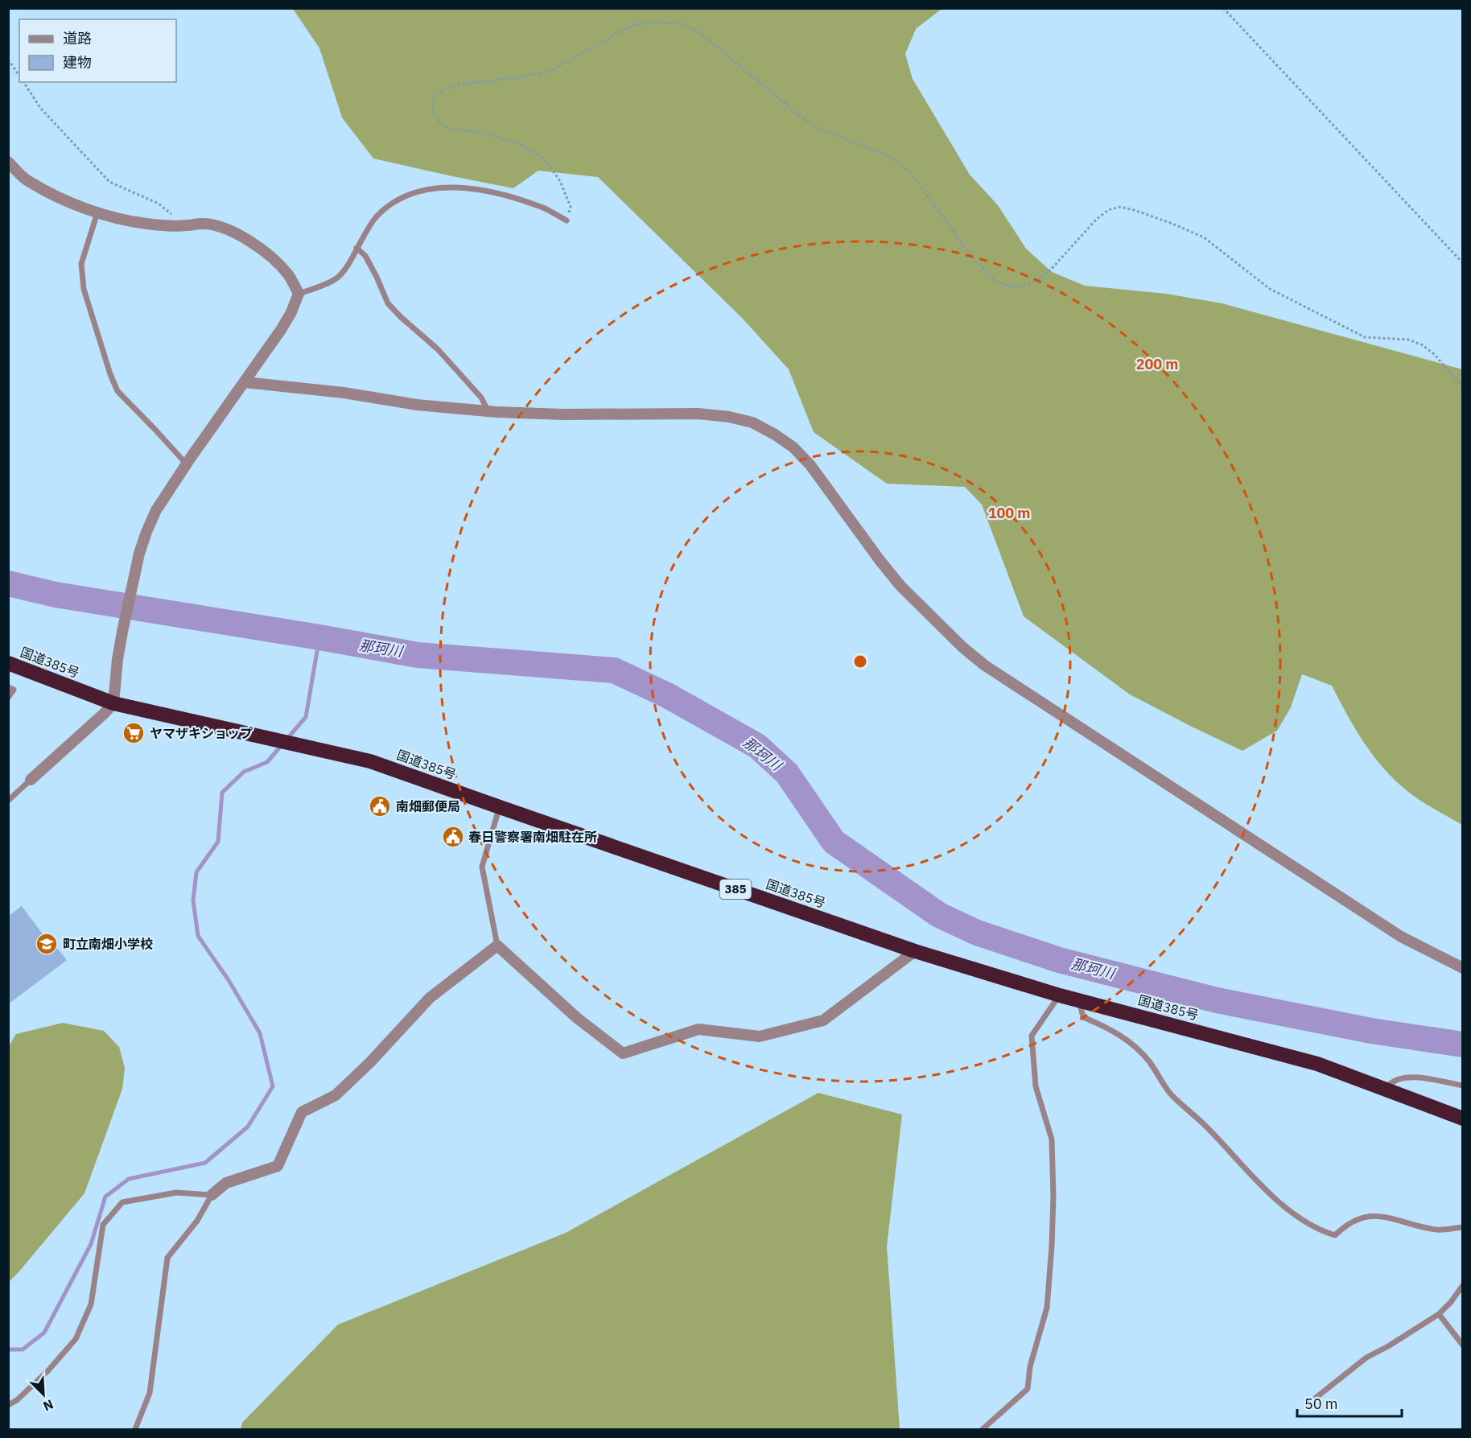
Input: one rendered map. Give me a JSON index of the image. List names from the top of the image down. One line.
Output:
{"streets":{"highway":["国道385号","385"]},"water":["那珂川"],"places":{"supermarket":["ヤマザキショップ"],"public building":["南畑郵便局","春日警察署南畑駐在所"],"school or university":["町立南畑小学校"]},"legend":["道路","建物"],"scale_bar":"50 m","north":"bottom right","rings":["200 m","100 m"]}
